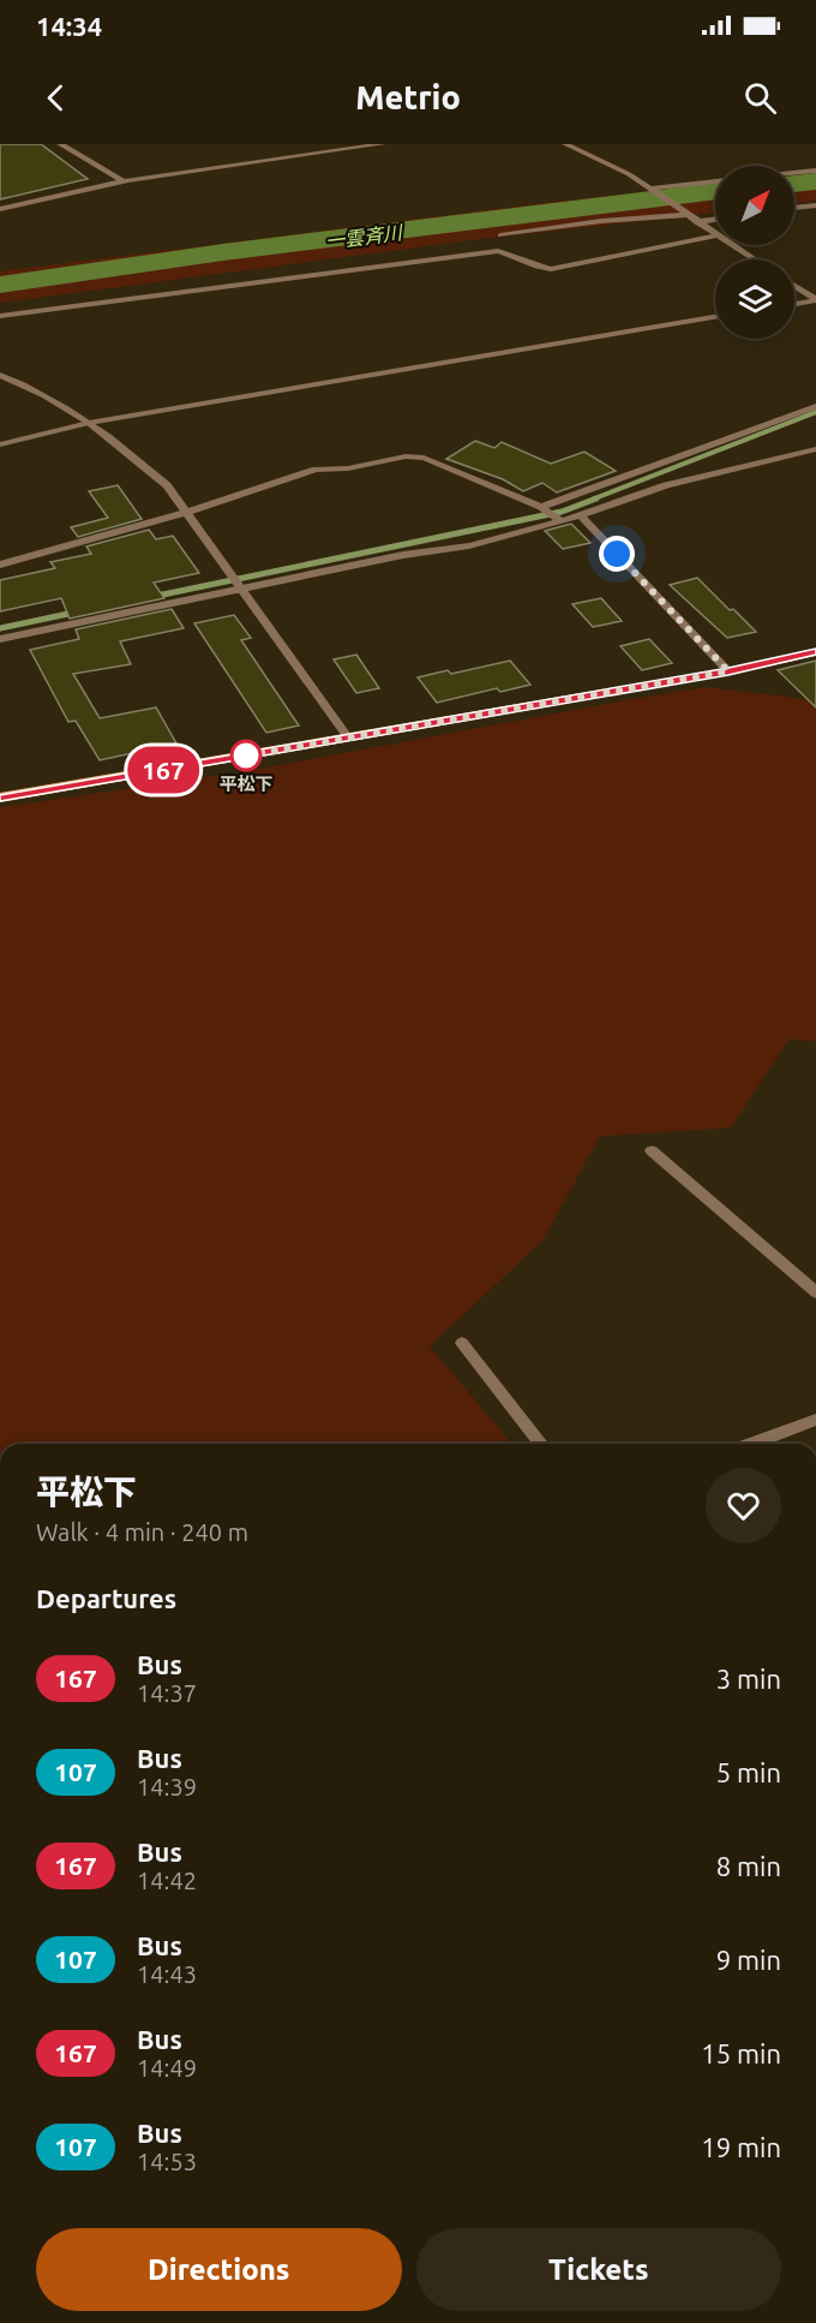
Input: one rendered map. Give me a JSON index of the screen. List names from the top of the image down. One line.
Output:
{"water":["一雲斉川"],"places":["平松下"],"lines":["bus line 167"],"north":"top right","page":{"status":"14:34","header":"Metrio","on_map":"167","heading":[["平松下","Walk · 4 min · 240 m"],"Departures"],"list":[{"mark":"167","name":"Bus","note":"14:37","value":"3 min"},{"mark":"107","name":"Bus","note":"14:39","value":"5 min"},{"mark":"167","name":"Bus","note":"14:42","value":"8 min"},{"mark":"107","name":"Bus","note":"14:43","value":"9 min"},{"mark":"167","name":"Bus","note":"14:49","value":"15 min"},{"mark":"107","name":"Bus","note":"14:53","value":"19 min"}],"buttons":["Directions","Tickets"]}}
